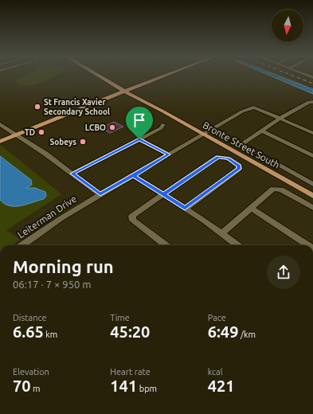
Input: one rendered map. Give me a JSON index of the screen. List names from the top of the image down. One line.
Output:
{"streets":{"main road":["Bronte Street South"],"street":["Leiterman Drive"]},"crossings":[["Bronte Street South","Leiterman Drive"]],"places":["St Francis Xavier Secondary School","LCBO","TD","Sobeys"],"north":"bottom","page":{"heading":["Morning run","06:17 · 7 × 950 m"],"stats":[["Distance","6.65 km"],["Time","45:20"],["Pace","6:49 /km"],["Elevation","70 m"],["Heart rate","141 bpm"],["kcal","421"]]}}
